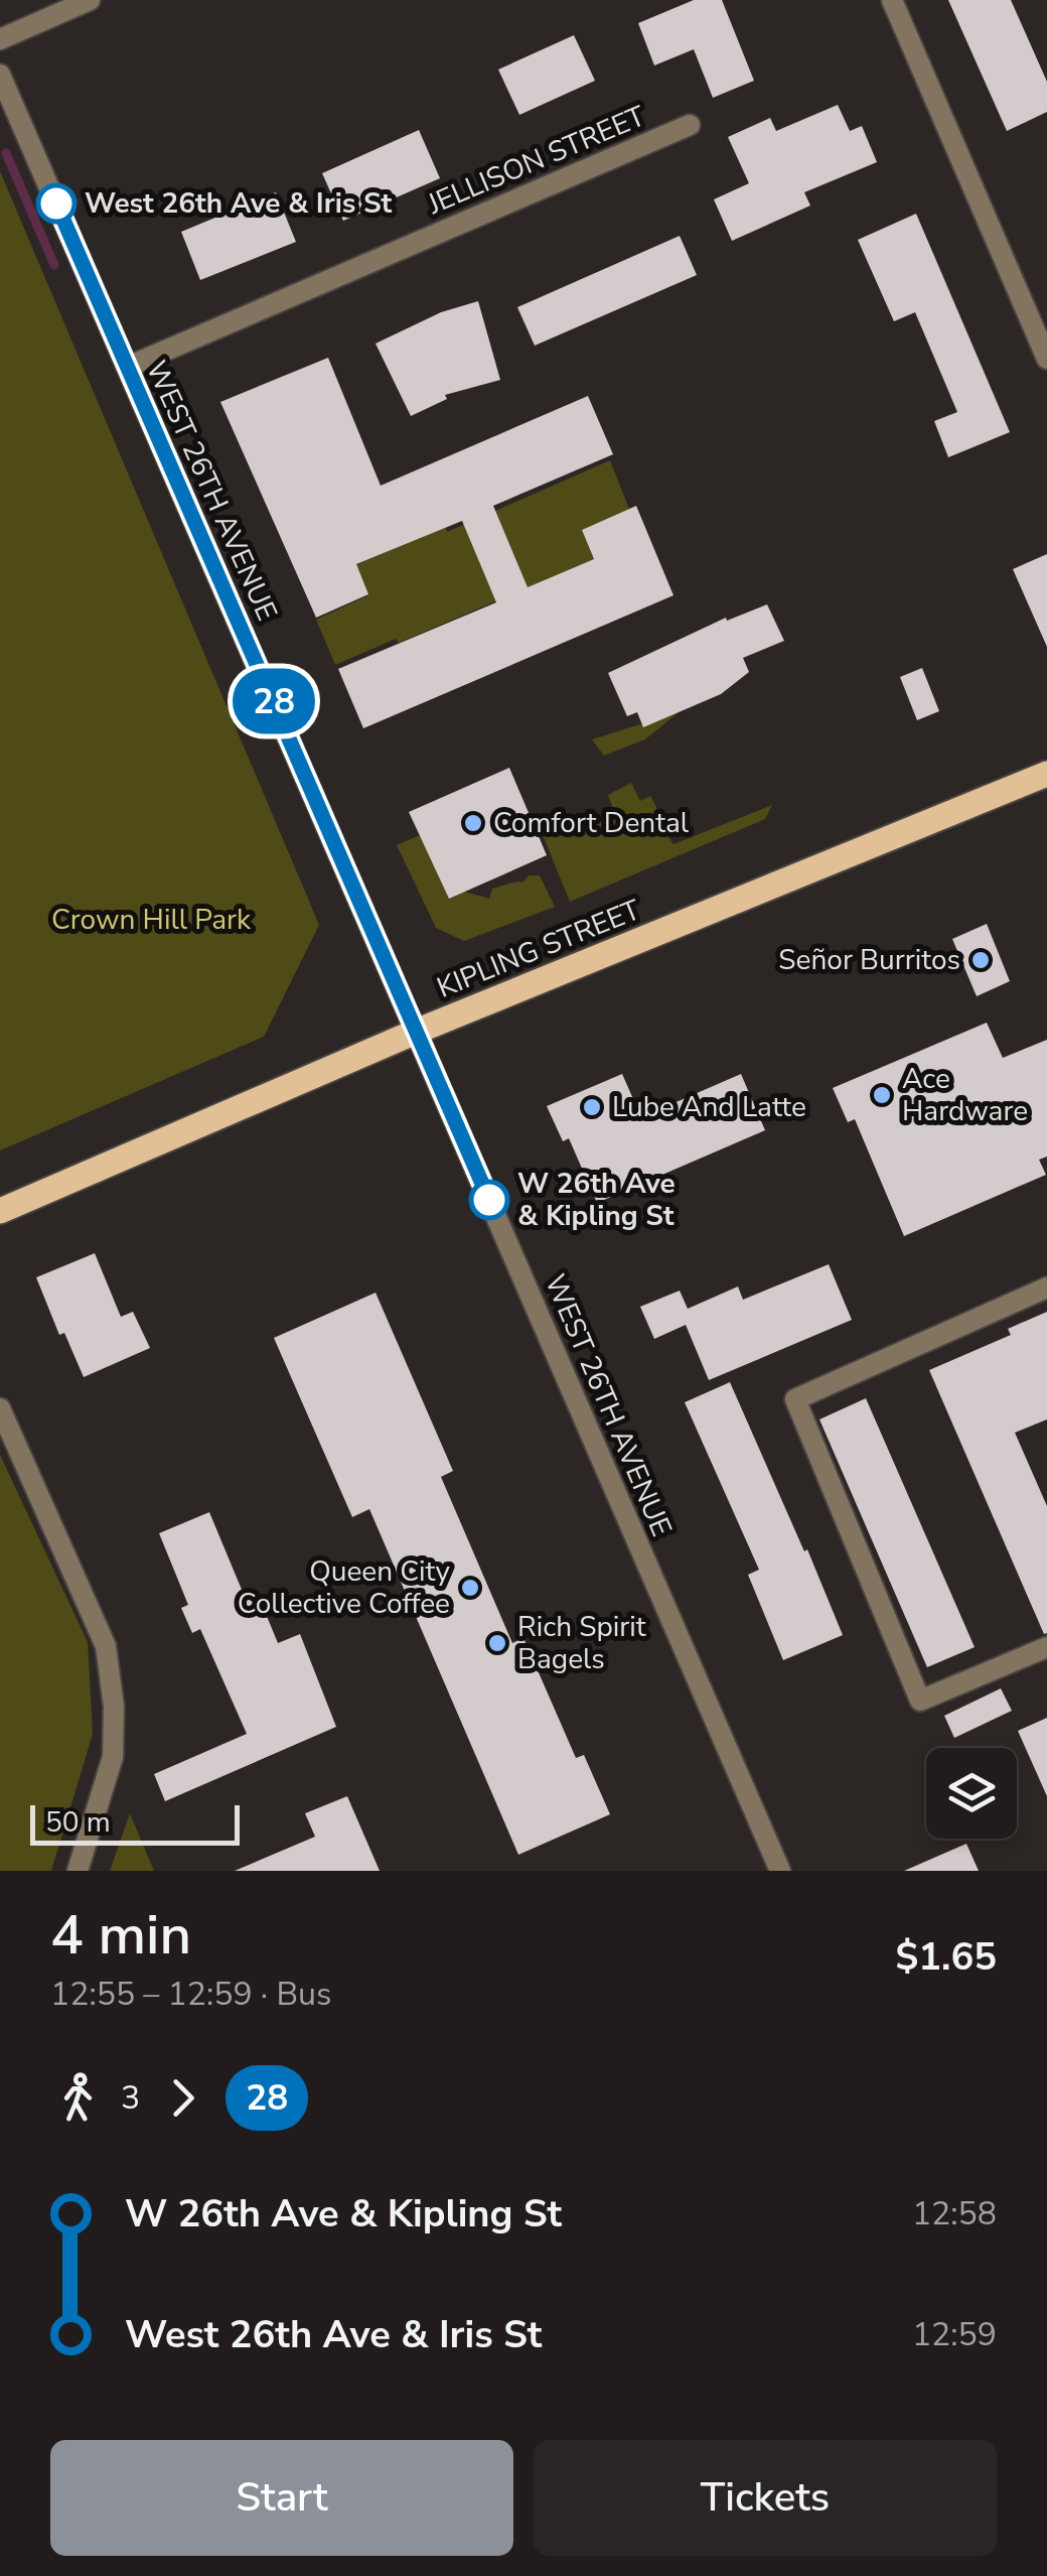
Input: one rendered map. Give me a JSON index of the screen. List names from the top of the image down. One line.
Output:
{"streets":{"main road":["KIPLING STREET"],"street":["JELLISON STREET","WEST 26TH AVENUE"]},"crossings":[["JELLISON STREET","WEST 26TH AVENUE"],["WEST 26TH AVENUE","KIPLING STREET"]],"parks":["Crown Hill Park"],"places":["West 26th Ave & Iris St","Comfort Dental","Señor Burritos","Ace Hardware","Lube And Latte","W 26th Ave & Kipling St","Queen City Collective Coffee","Rich Spirit Bagels"],"lines":["bus line 28"],"scale_bar":"50 m","page":{"on_map":"28","scale":"50 m","heading":["4 min","12:55 – 12:59 · Bus","$1.65"],"legs":["3","28"],"list":[{"name":"W 26th Ave & Kipling St","value":"12:58"},{"name":"West 26th Ave & Iris St","value":"12:59"}],"buttons":["Start","Tickets"]}}
